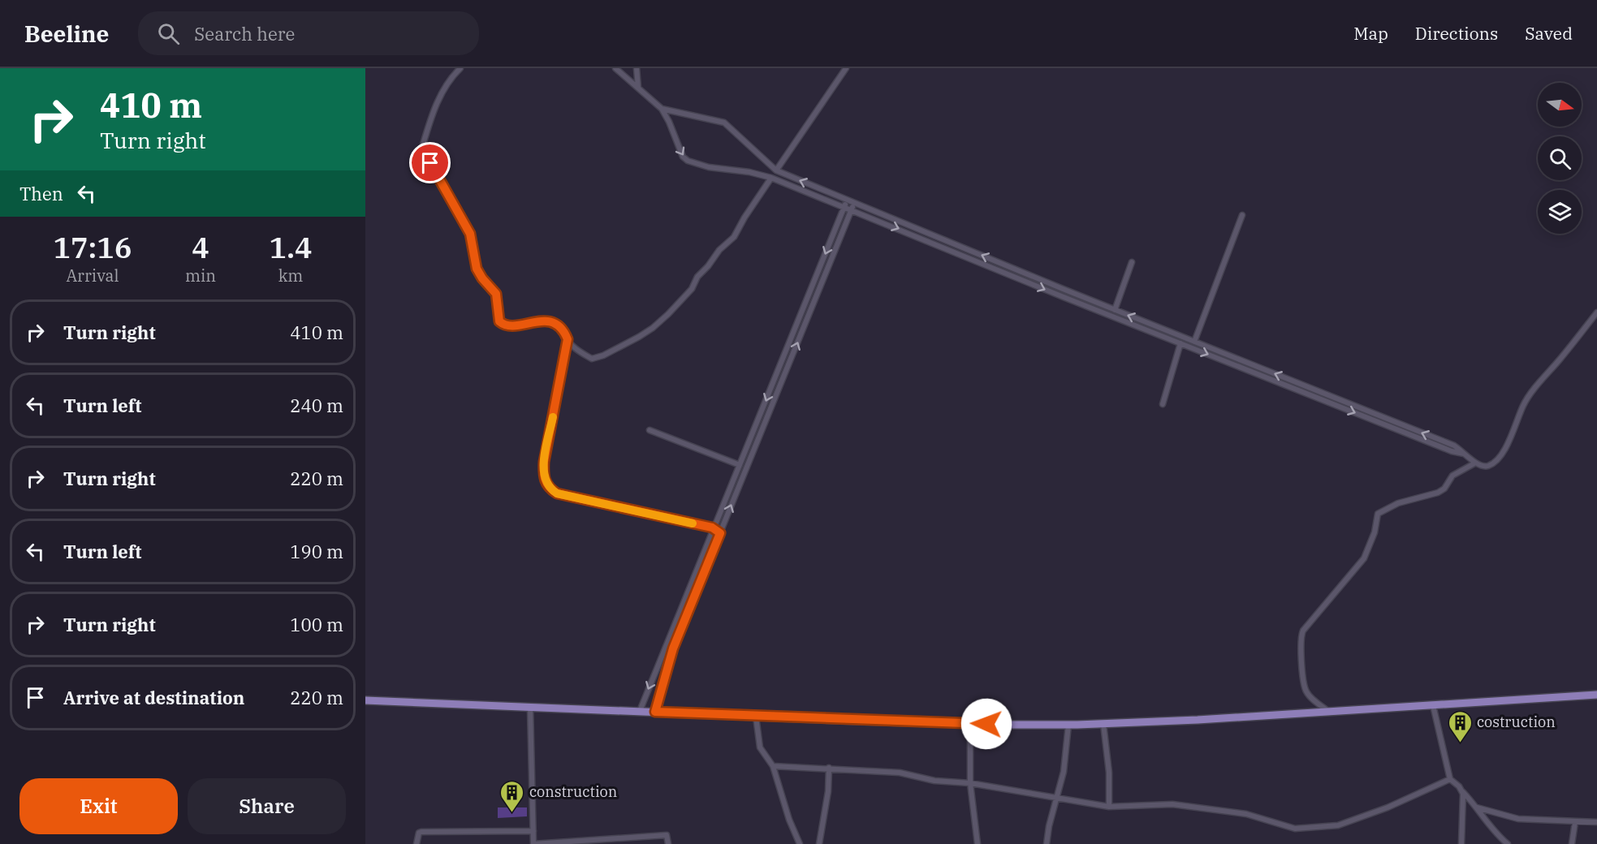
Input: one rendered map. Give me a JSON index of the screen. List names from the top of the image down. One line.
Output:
{"places":{"building":["costruction","construction"]},"north":"right","page":{"header":"Beeline","search":"Search here","nav":["Map","Directions","Saved"],"turn":["410 m","Turn right"],"then":"Then","eta":["17:16","Arrival","4","min","1.4","km"],"list":[{"name":"Turn right","value":"410 m"},{"name":"Turn left","value":"240 m"},{"name":"Turn right","value":"220 m"},{"name":"Turn left","value":"190 m"},{"name":"Turn right","value":"100 m"},{"name":"Arrive at destination","value":"220 m"}],"buttons":["Exit","Share"]}}
